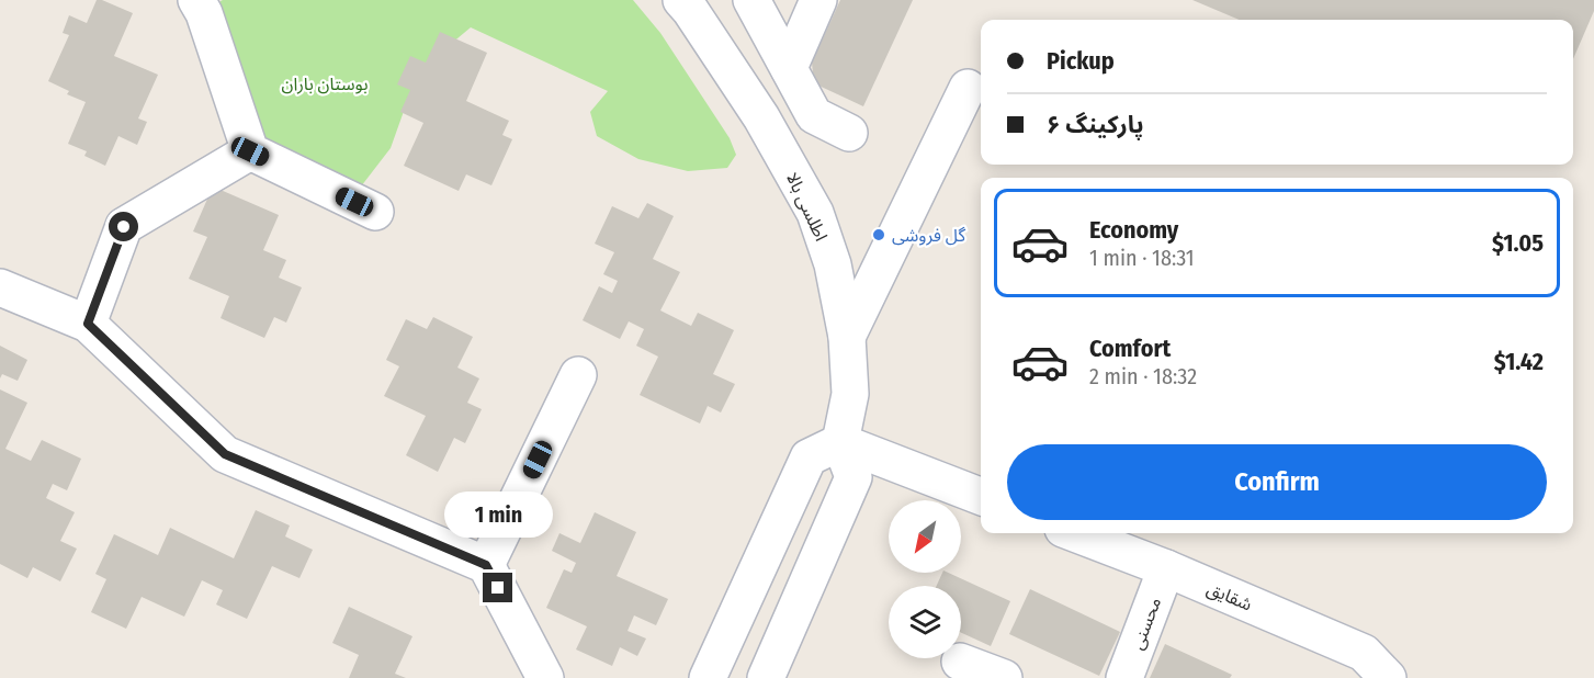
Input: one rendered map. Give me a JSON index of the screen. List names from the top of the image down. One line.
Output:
{"streets":{"street":["اطلسی بالا","شقایق","محسنی"]},"crossings":[["شقایق","محسنی"]],"parks":["بوستان باران"],"places":["گل فروشی"],"north":"bottom left","page":{"banner":["Pickup","پارکینگ ۶"],"list":[{"name":"Economy","note":"1 min · 18:31","value":"$1.05"},{"name":"Comfort","note":"2 min · 18:32","value":"$1.42"}],"buttons":"Confirm","bubble":"1 min"}}
